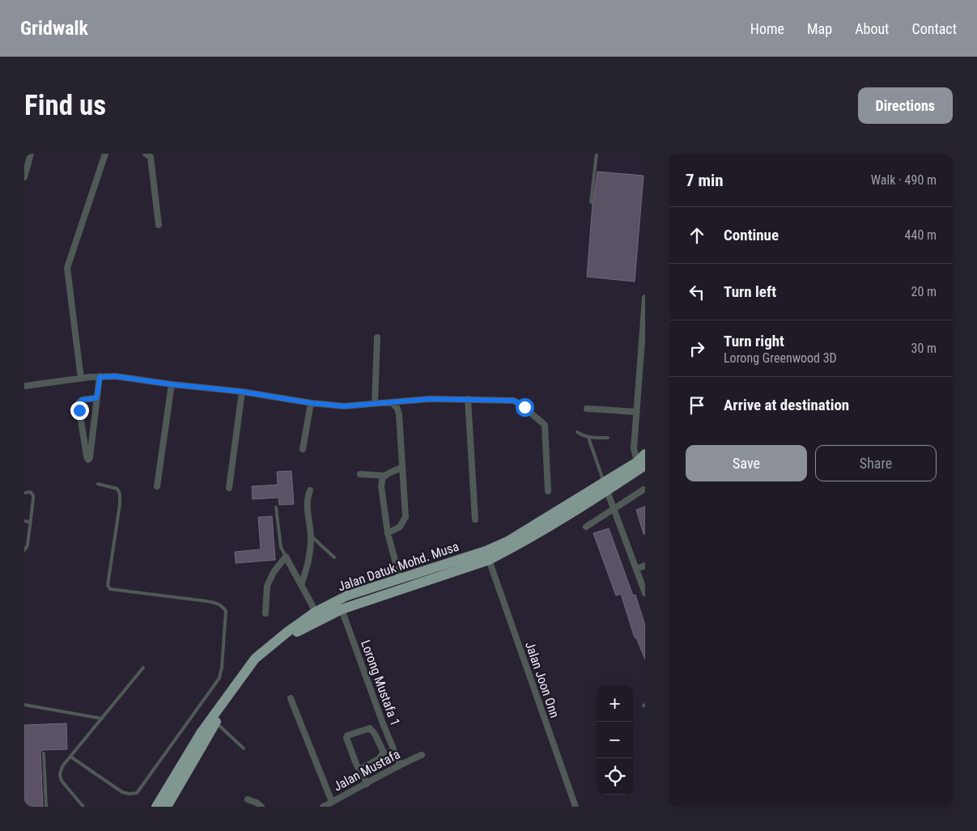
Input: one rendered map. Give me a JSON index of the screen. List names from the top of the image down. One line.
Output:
{"streets":{"highway":["Jalan Datuk Mohd. Musa"],"street":["Jalan Joon Onn","Lorong Mustafa 1","Jalan Mustafa"]},"crossings":[["Jalan Datuk Mohd. Musa","Jalan Joon Onn"],["Jalan Datuk Mohd. Musa","Lorong Mustafa 1"],["Lorong Mustafa 1","Jalan Mustafa"]],"page":{"header":"Gridwalk","nav":["Home","Map","About","Contact"],"buttons":["Directions",["Save","Share"]],"title":"Find us","heading":["7 min","Walk · 490 m"],"list":[["Continue","440 m"],["Turn left","20 m"],["Turn right","Lorong Greenwood 3D","30 m"],"Arrive at destination"],"map_buttons":["+","−"]}}
